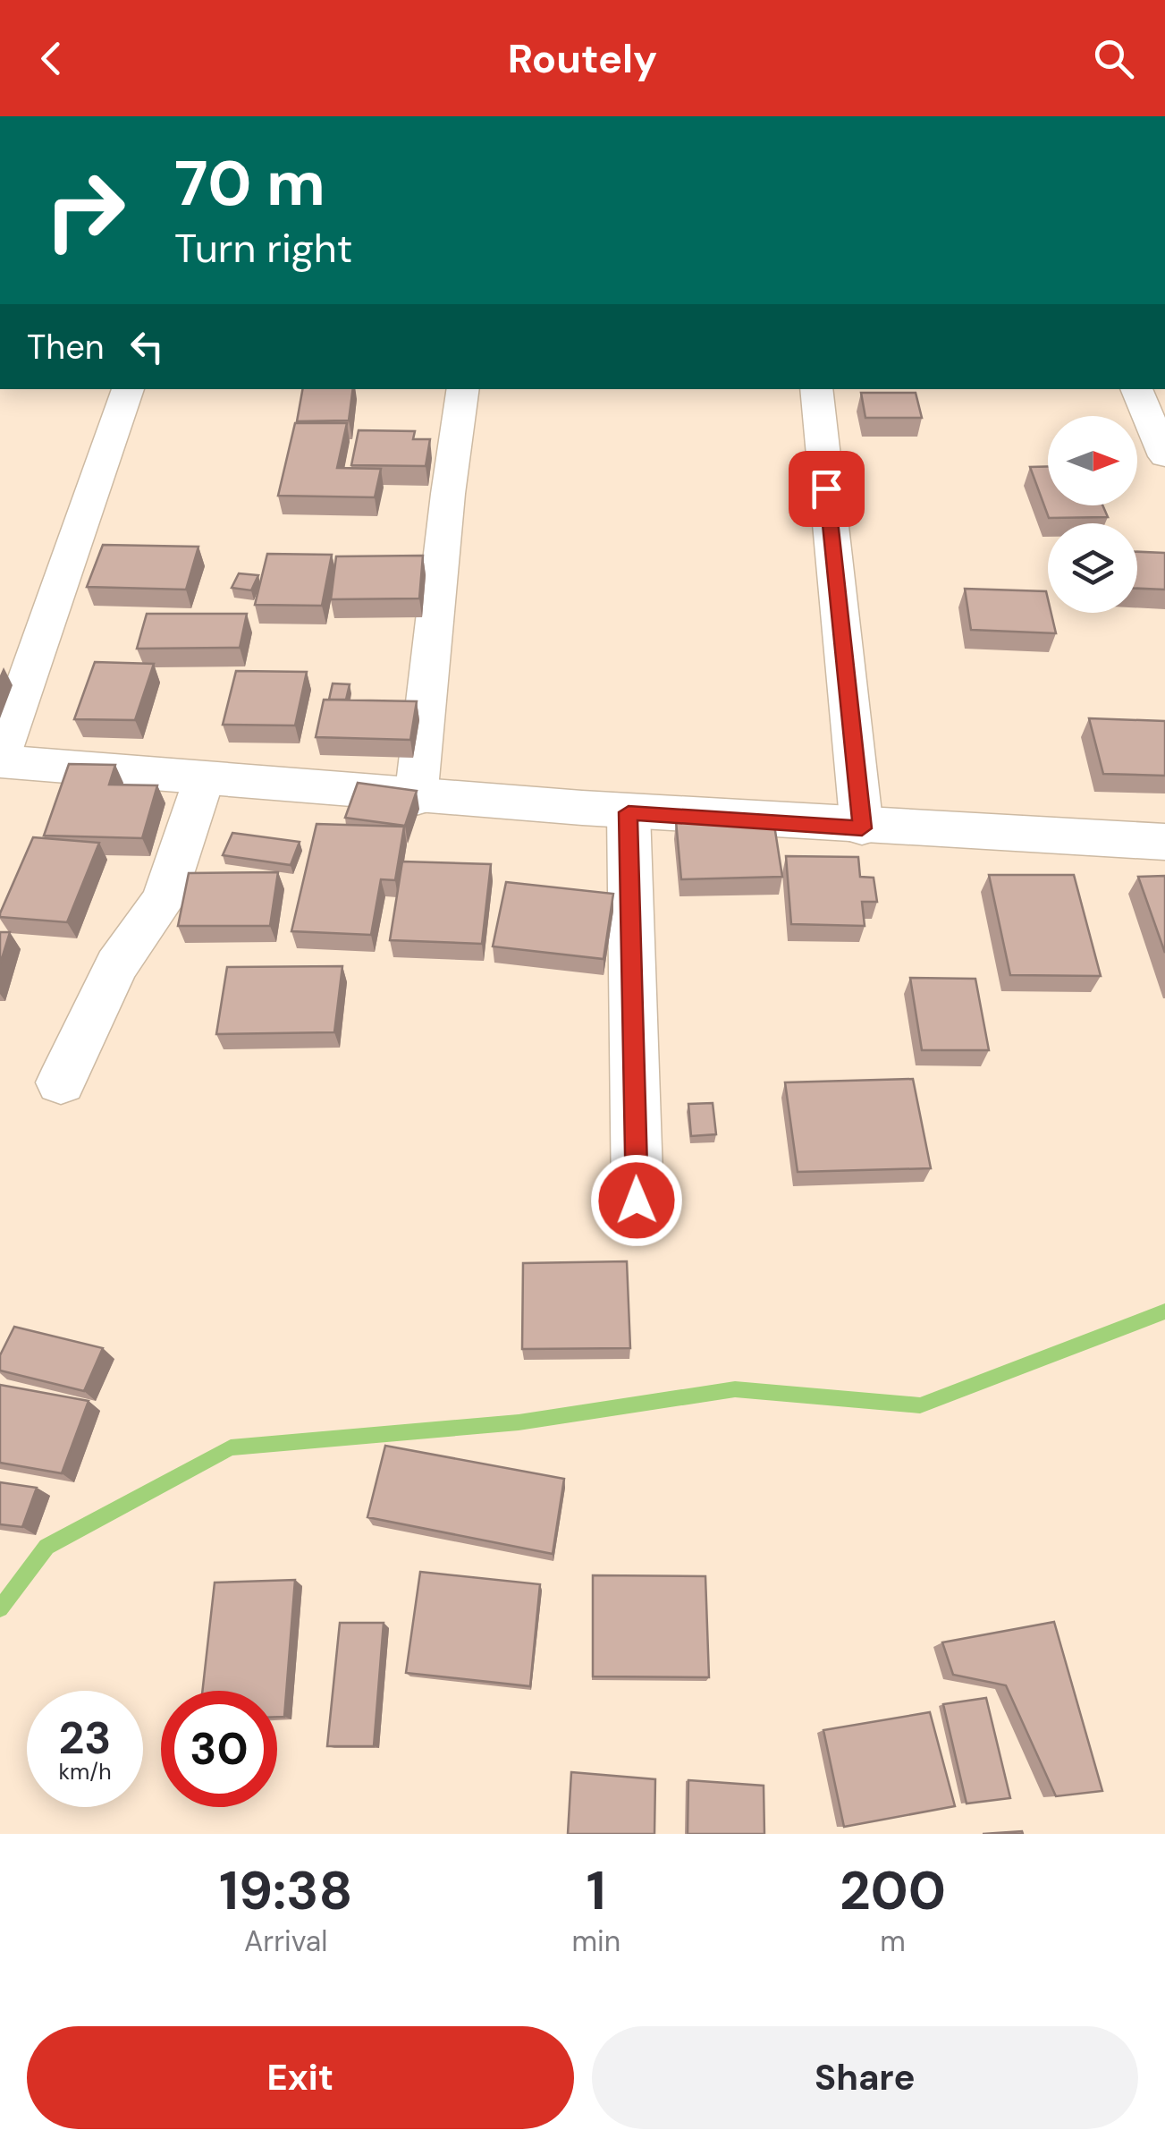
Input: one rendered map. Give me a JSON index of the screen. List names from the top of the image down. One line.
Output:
{"north":"right","page":{"header":"Routely","turn":["70 m","Turn right"],"then":"Then","speed":"23 km/h","limit":"30","eta":["19:38","Arrival","1","min","200","m"],"buttons":["Exit","Share"]}}
